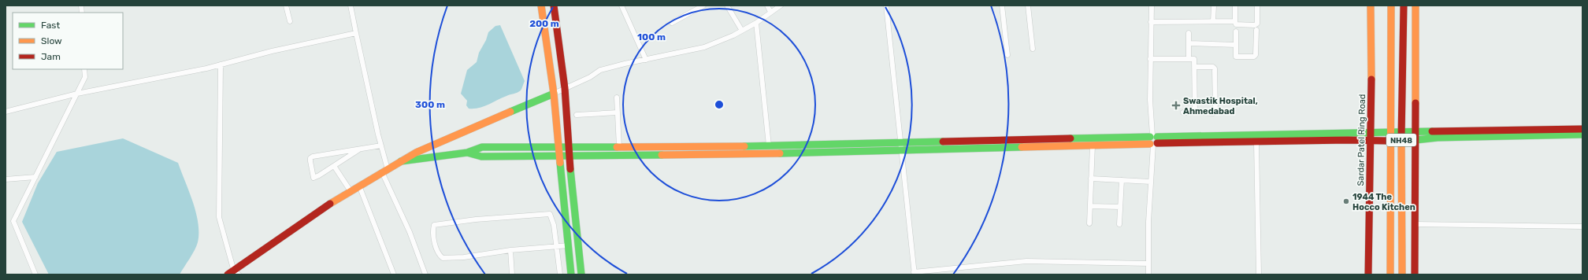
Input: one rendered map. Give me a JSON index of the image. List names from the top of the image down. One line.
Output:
{"streets":{"main road":["Sardar Patel Ring Road","NH48"]},"places":{"health":["Swastik Hospital, Ahmedabad"],"other":["1944 The Hocco Kitchen"]},"legend":["Fast","Slow","Jam"],"rings":["200 m","100 m","300 m"]}
